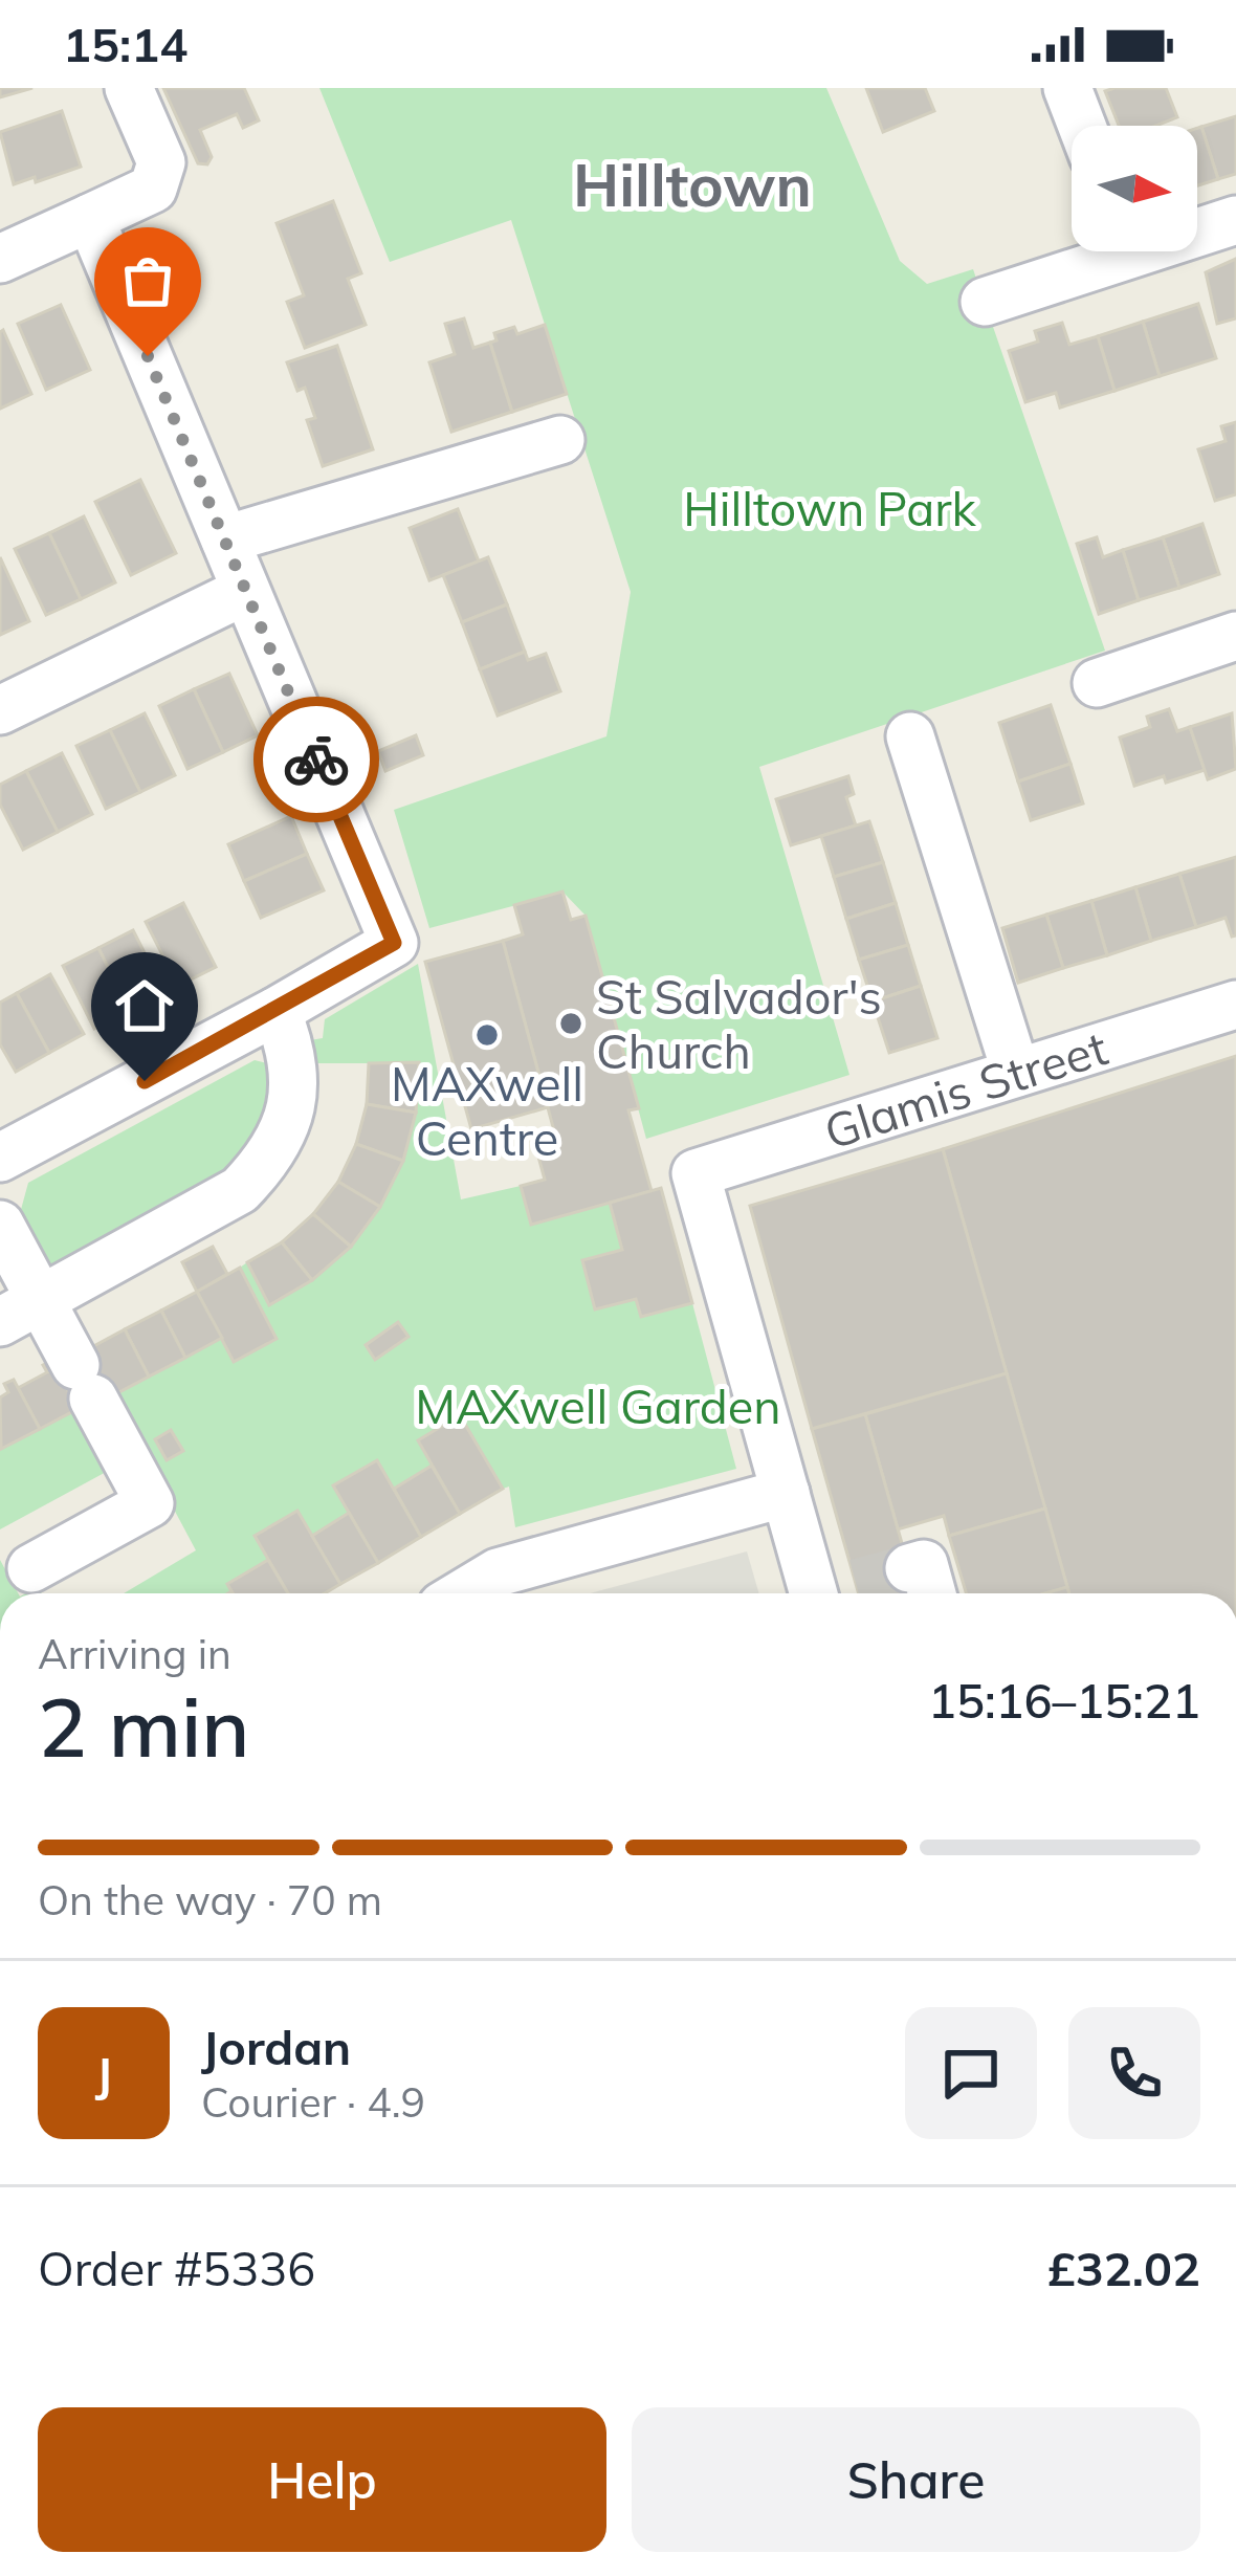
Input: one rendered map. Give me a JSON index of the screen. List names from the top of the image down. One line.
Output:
{"streets":{"street":["Glamis Street"]},"districts":["Hilltown"],"parks":["Hilltown Park","MAXwell Garden"],"places":["St Salvador's Church","MAXwell Centre"],"north":"right","page":{"status":"15:14","heading":["2 min","Arriving in","15:16–15:21"],"panel":["Jordan","Courier · 4.9","Order #5336","£32.02"],"bar":"On the way · 70 m","round":"J","buttons":["Help","Share"]}}
